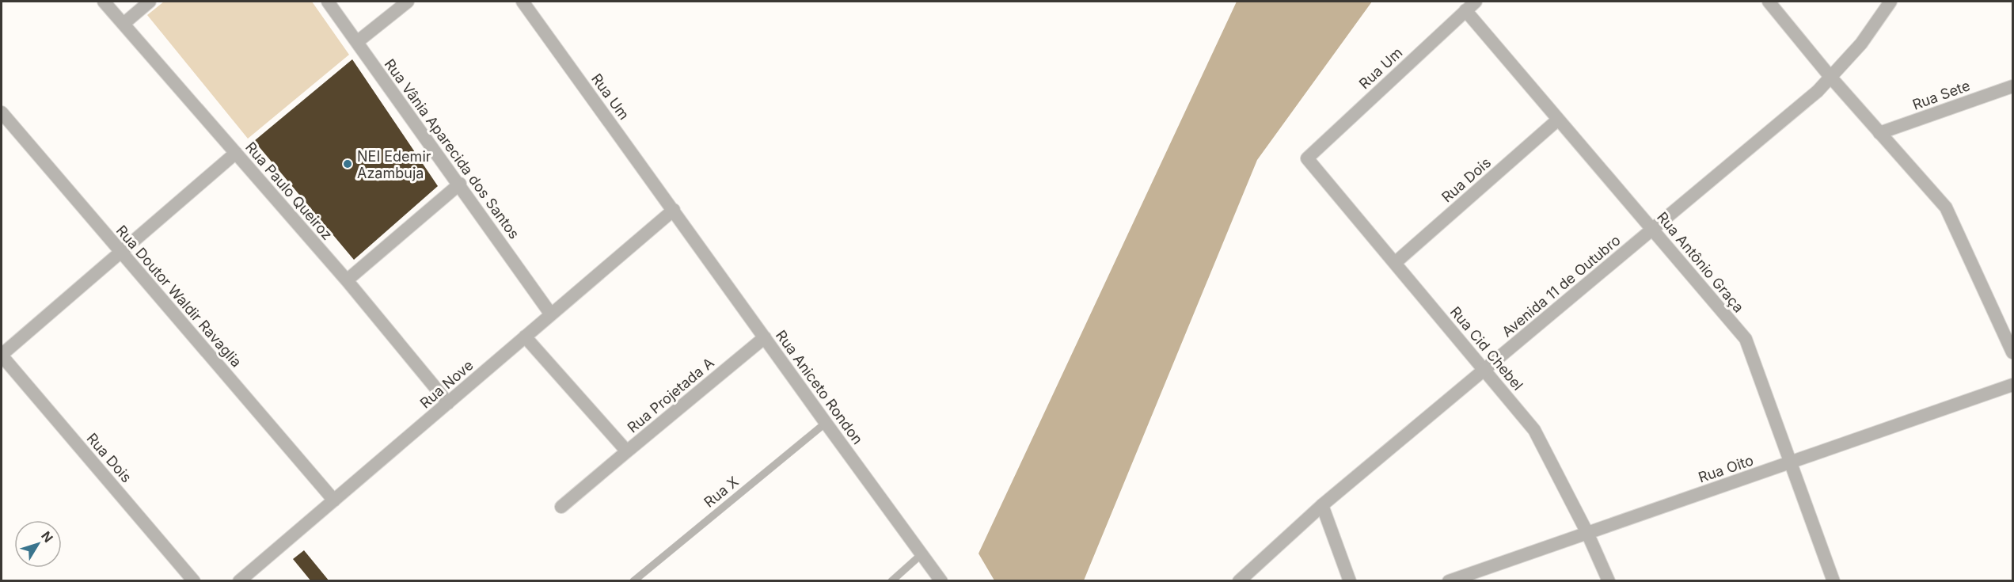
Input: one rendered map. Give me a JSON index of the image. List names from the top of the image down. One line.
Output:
{"streets":{"street":["Rua Um","Rua Sete","Rua Vânia Aparecida dos Santos","Rua Dois","Rua Paulo Queiroz","Rua Antônio Graça","Avenida 11 de Outubro","Rua Doutor Waldir Ravaglia","Rua Cid Chebel","Rua Nove","Rua Aniceto Rondon","Rua Projetada A","Rua Oito"],"lane":["Rua X"]},"crossings":[["Rua Um","Rua Antônio Graça"],["Rua Um","Rua Cid Chebel"],["Rua Um","Rua Nove"],["Rua Um","Rua Aniceto Rondon"],["Rua Vânia Aparecida dos Santos","Rua Nove"],["Rua Dois","Rua Antônio Graça"],["Rua Dois","Rua Cid Chebel"],["Rua Paulo Queiroz","Rua Nove"],["Rua Antônio Graça","Avenida 11 de Outubro"],["Rua Antônio Graça","Rua Oito"],["Avenida 11 de Outubro","Rua Cid Chebel"],["Rua Doutor Waldir Ravaglia","Rua Nove"],["Rua Cid Chebel","Rua Oito"],["Rua Nove","Rua Aniceto Rondon"],["Rua Nove","Rua Projetada A"],["Rua Aniceto Rondon","Rua Projetada A"],["Rua Aniceto Rondon","Rua X"]],"places":["NEI Edemir Azambuja"],"north":"top right"}
